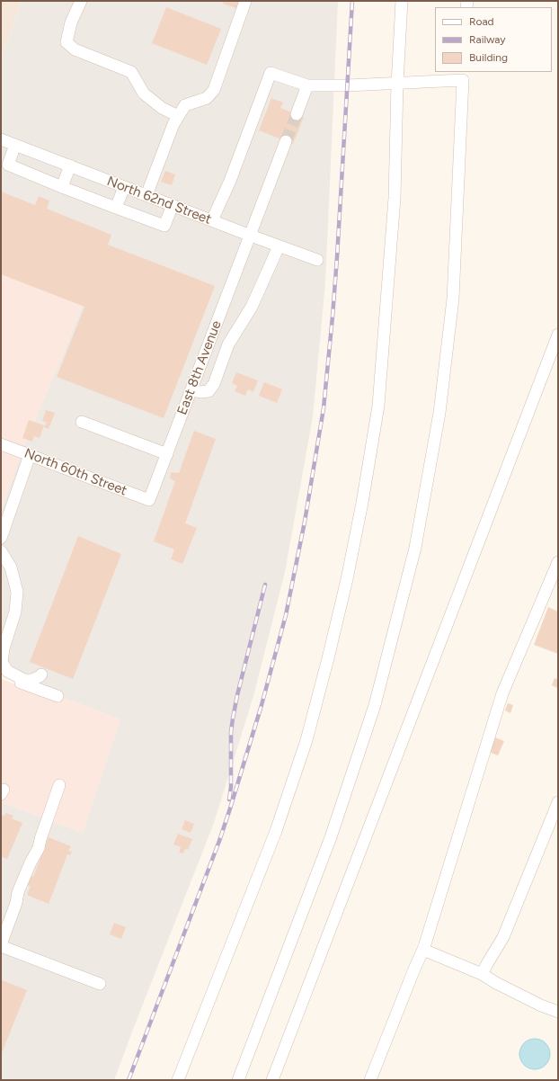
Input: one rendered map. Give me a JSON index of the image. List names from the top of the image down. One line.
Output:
{"streets":{"street":["North 62nd Street","East 8th Avenue","North 60th Street"]},"crossings":[["North 62nd Street","East 8th Avenue"],["East 8th Avenue","North 60th Street"]],"legend":["Road","Railway","Building"]}
